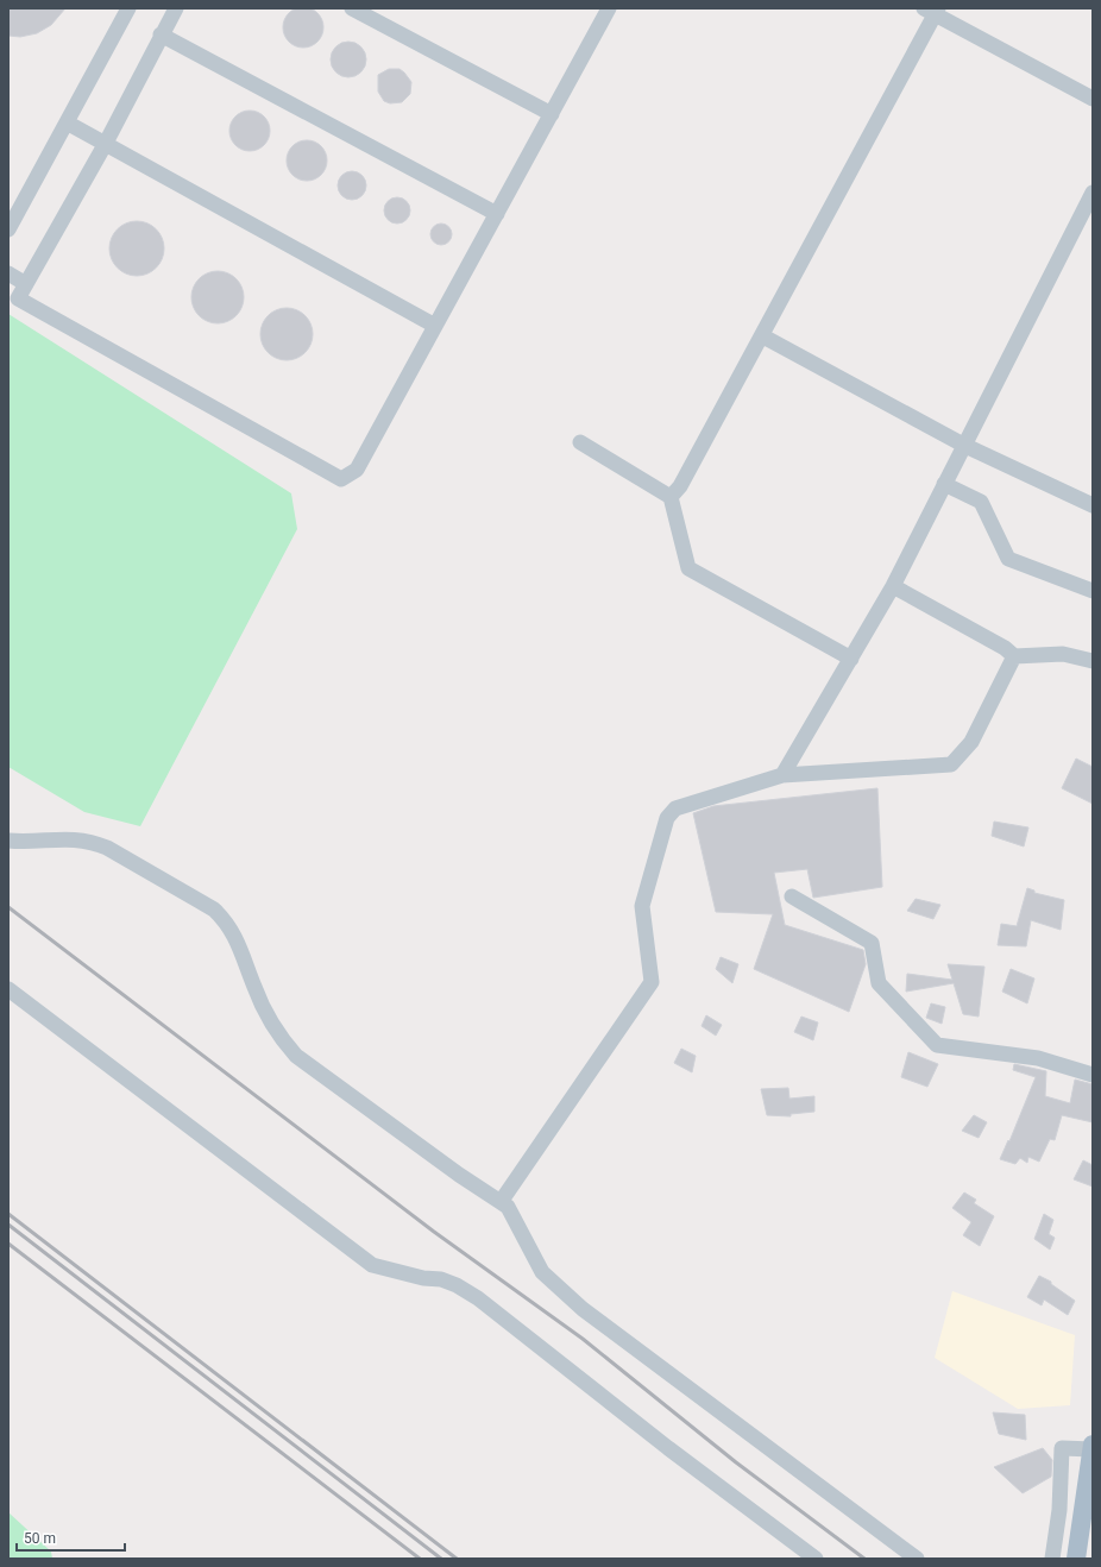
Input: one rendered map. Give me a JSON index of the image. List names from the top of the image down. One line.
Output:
{"scale_bar":"50 m"}
